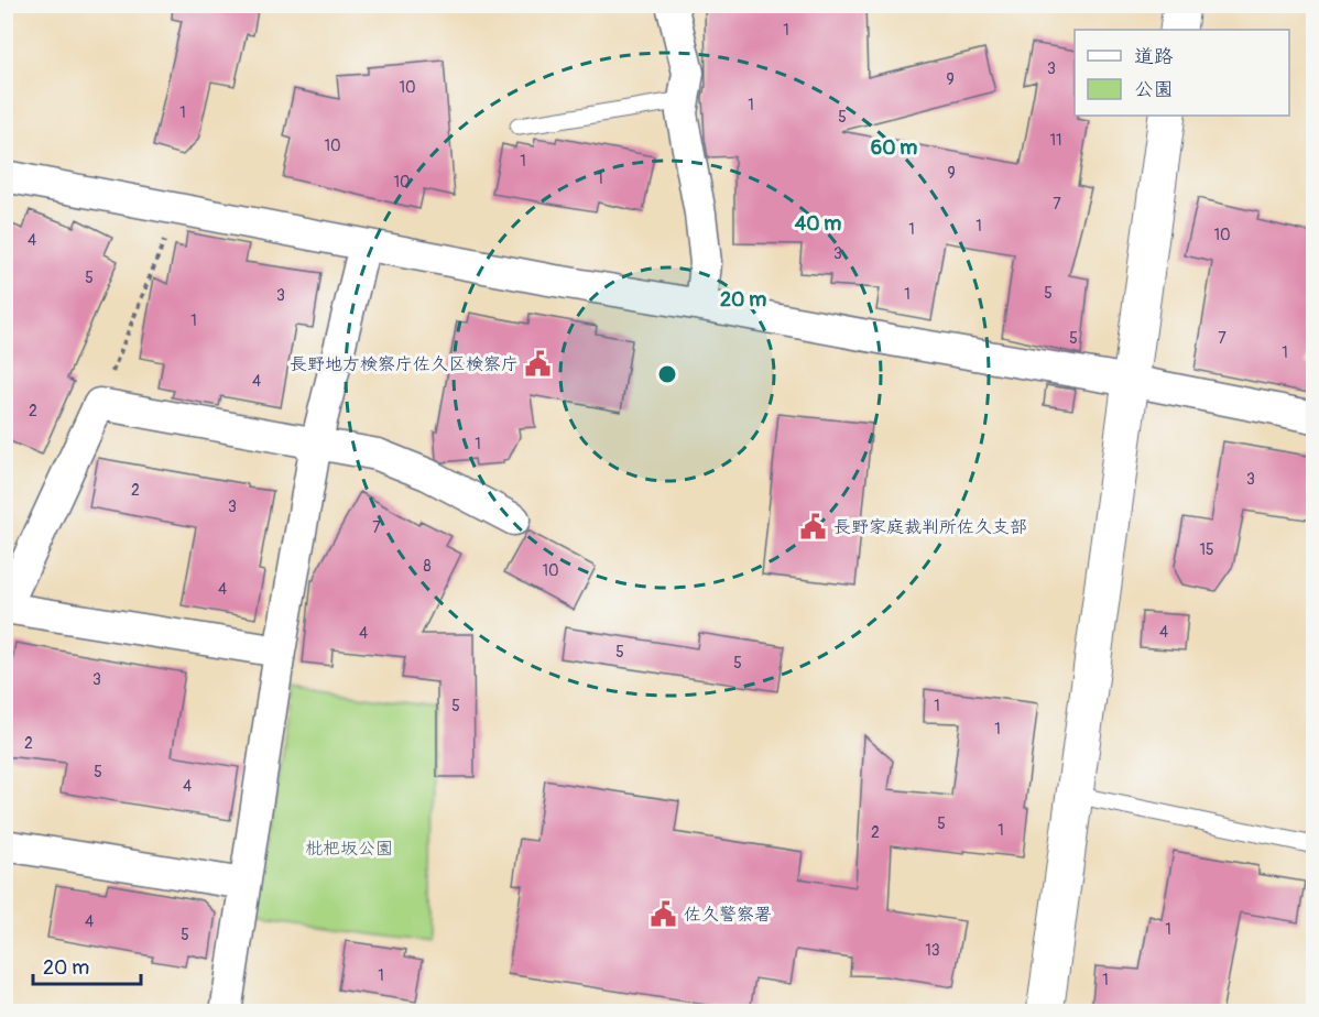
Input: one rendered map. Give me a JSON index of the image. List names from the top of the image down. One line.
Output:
{"parks":["枇杷坂公園"],"places":{"public building":["長野地方検察庁佐久区検察庁","長野家庭裁判所佐久支部","佐久警察署"]},"house_numbers":["1","3","9","10","1","1","5","11","10","1","9","1","10","7","1","1","10","4","3","5","5","1","3","1","5","7","1","4","2","1","3","2","3","7","15","8","10","4","4","4","5","5","3","5","1","1","2","5","4","5","1","2","4","1","5","13","1","1"],"legend":["道路","公園"],"scale_bar":"20 m","rings":["60 m","40 m","20 m"]}
